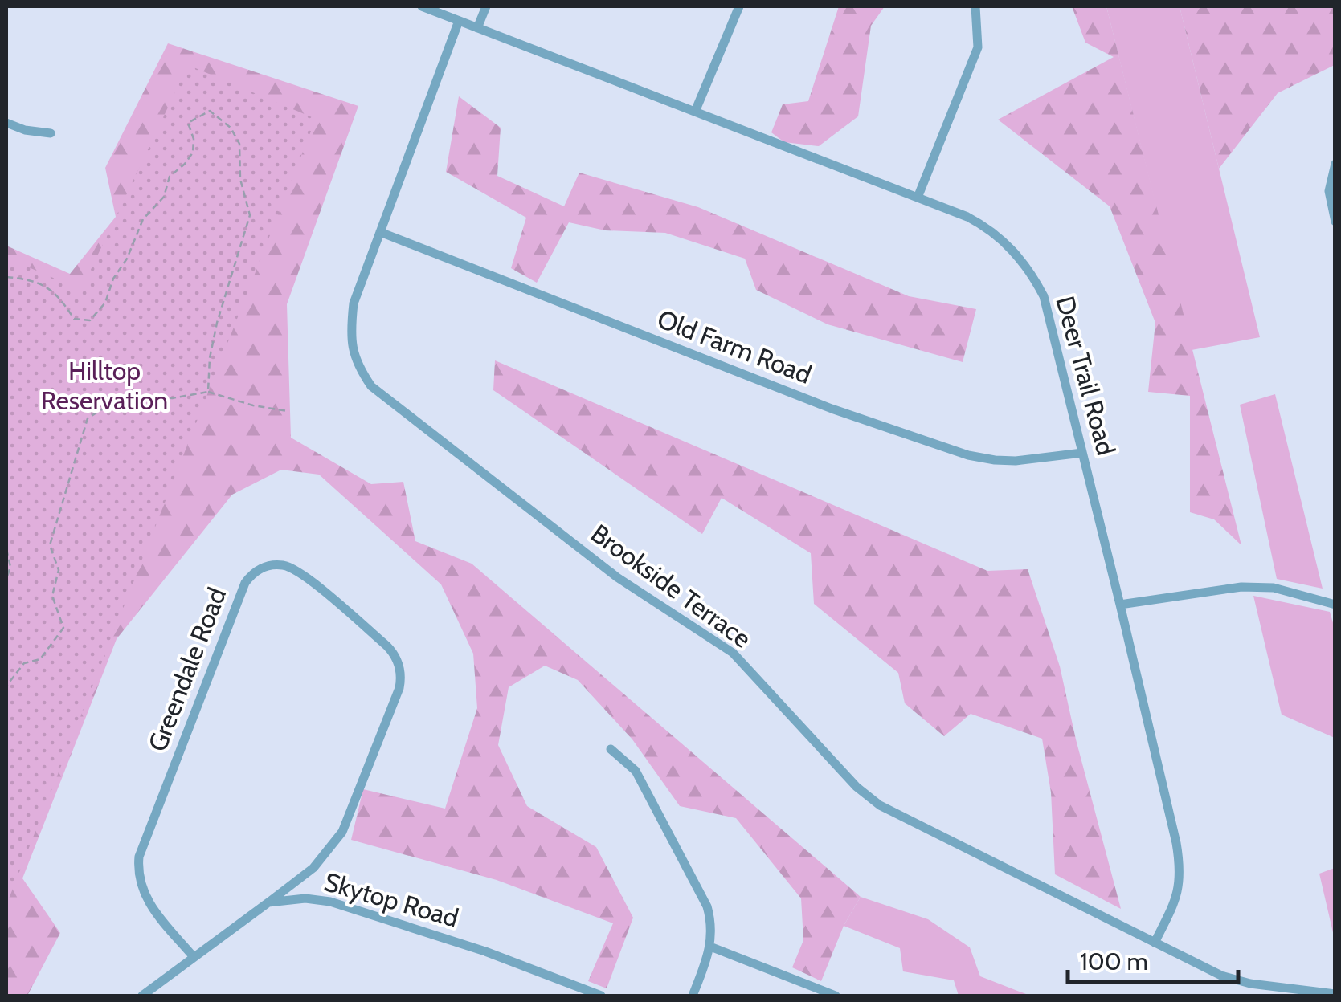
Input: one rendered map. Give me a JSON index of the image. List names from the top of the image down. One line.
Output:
{"streets":{"street":["Old Farm Road","Deer Trail Road","Brookside Terrace","Greendale Road","Skytop Road"]},"crossings":[["Old Farm Road","Deer Trail Road"],["Old Farm Road","Brookside Terrace"],["Deer Trail Road","Brookside Terrace"],["Greendale Road","Skytop Road"]],"parks":["Hilltop Reservation"],"scale_bar":"100 m"}
